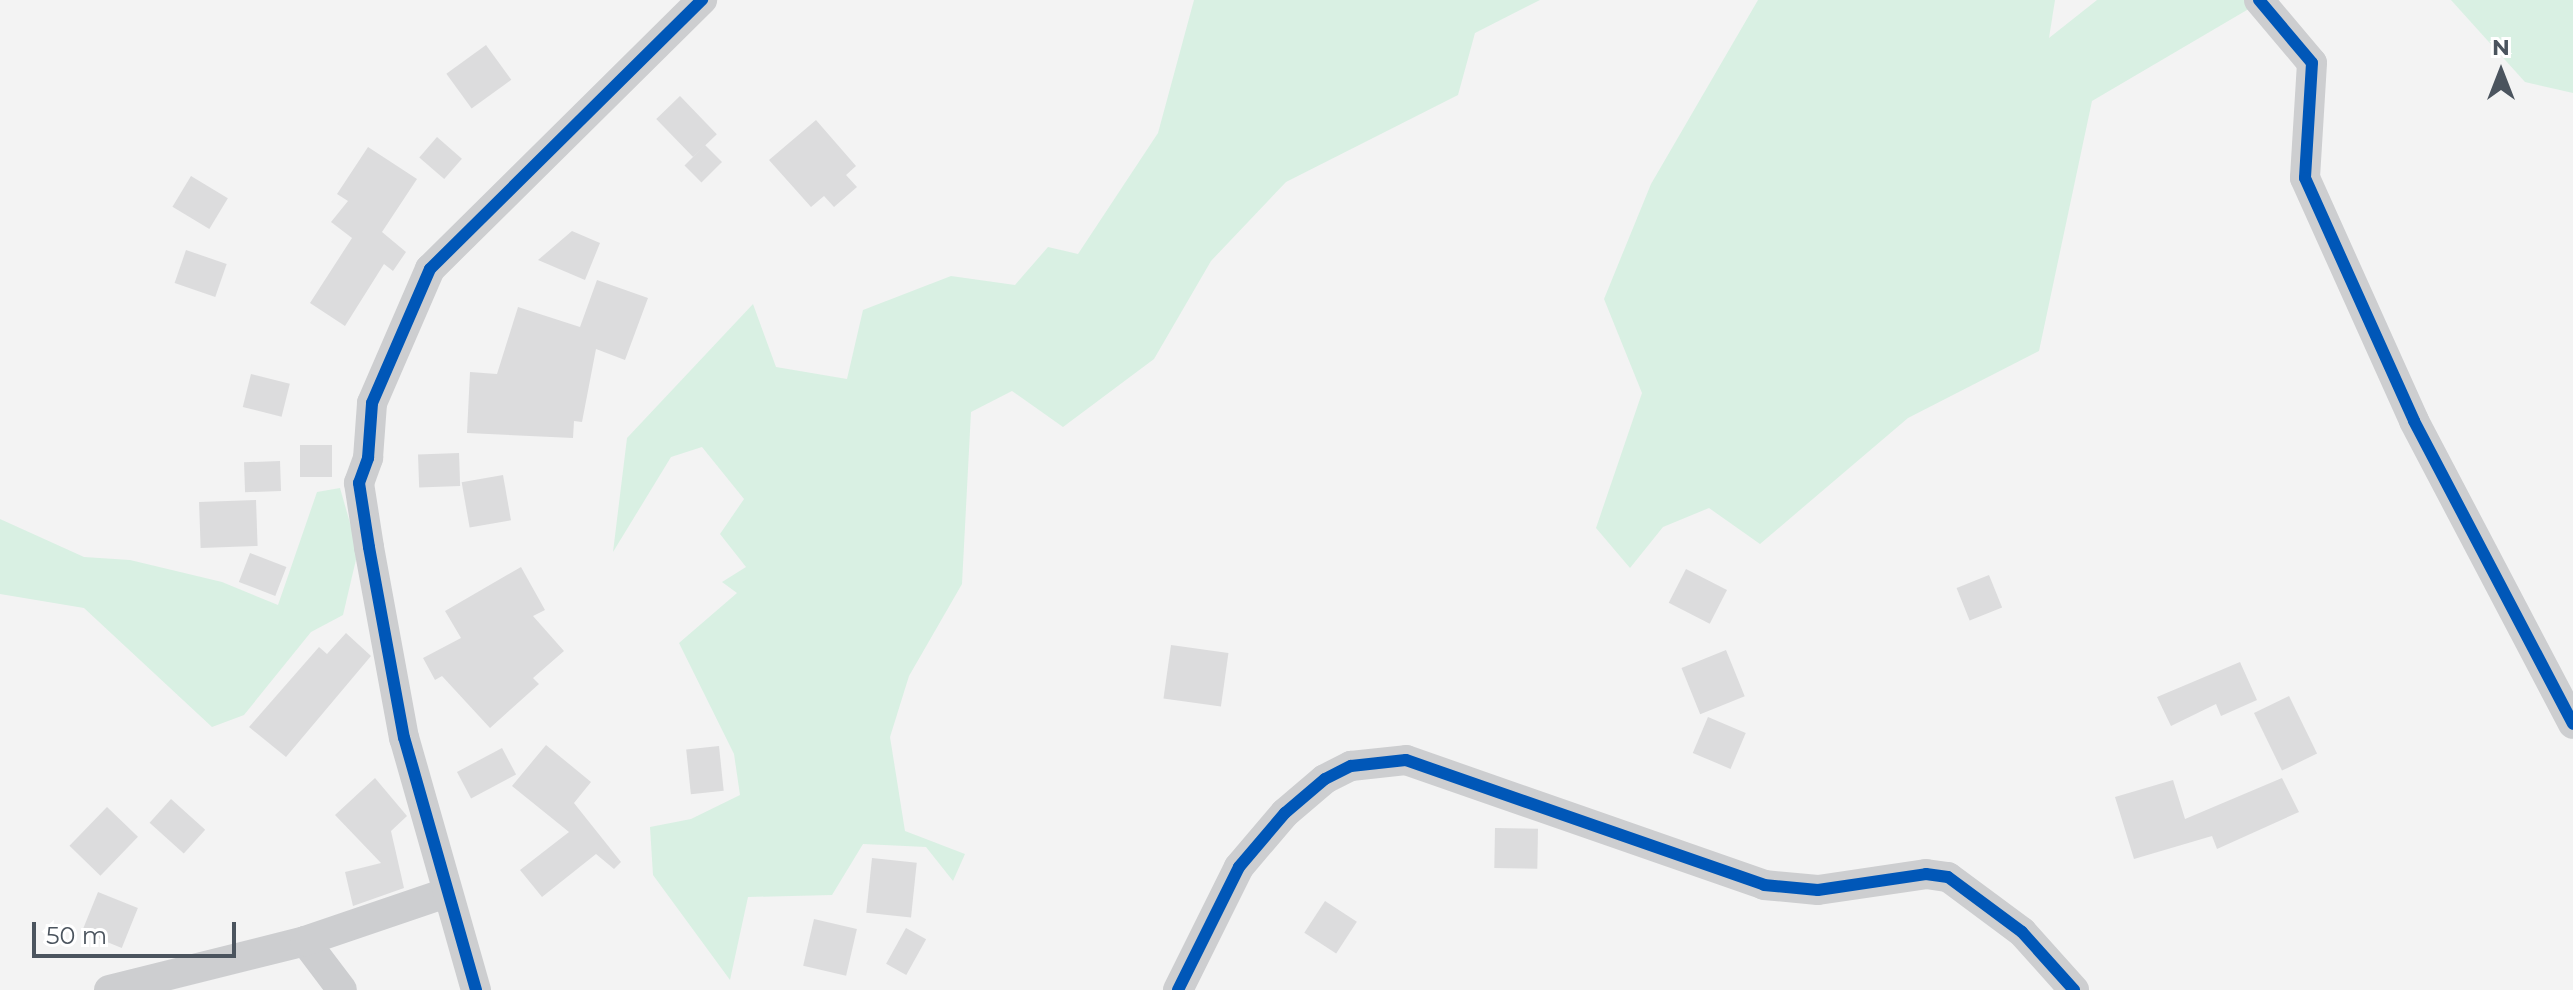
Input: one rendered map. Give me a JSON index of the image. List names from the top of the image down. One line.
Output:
{"scale_bar":"50 m","north":"top"}
